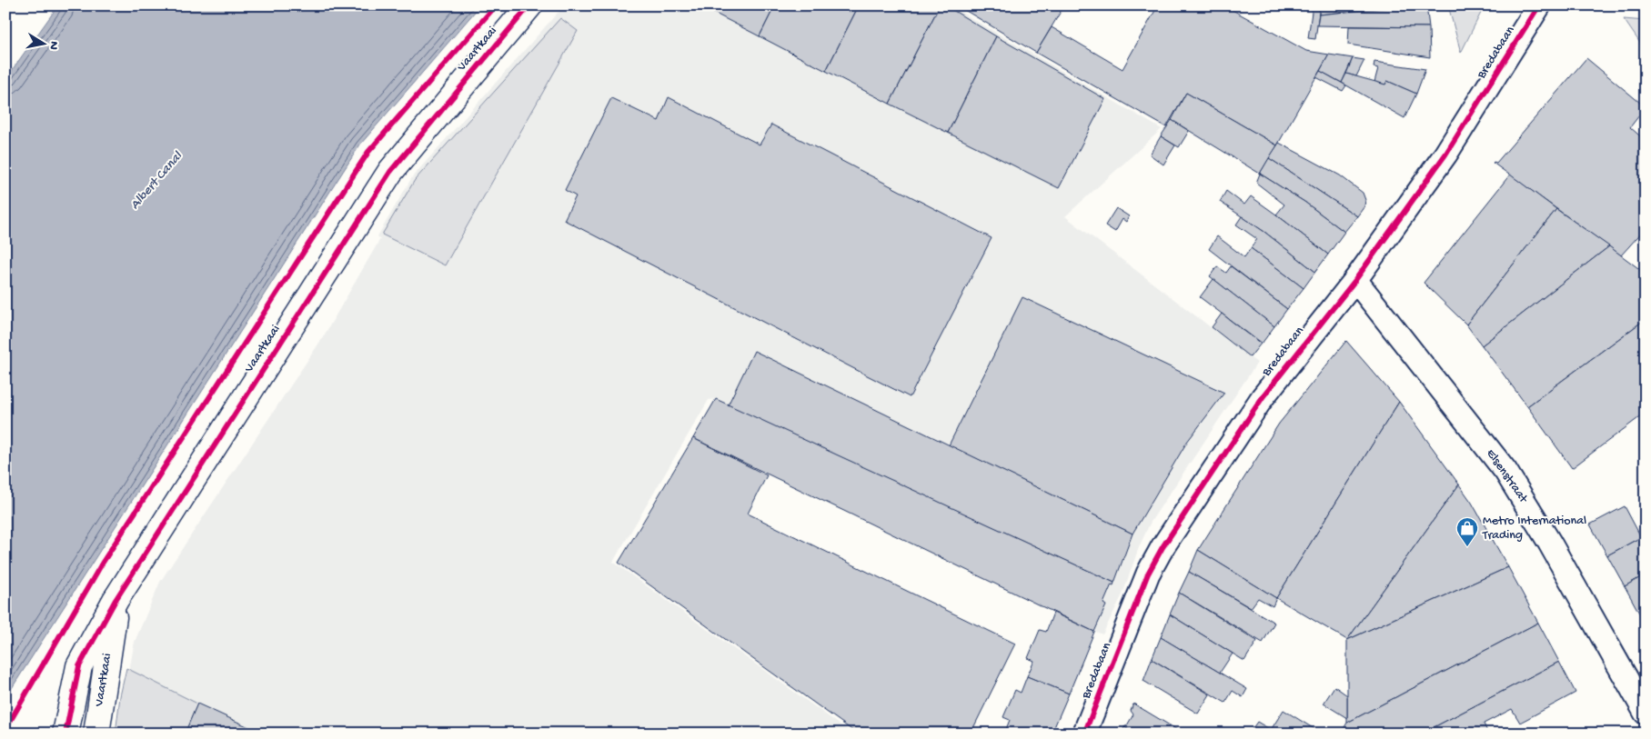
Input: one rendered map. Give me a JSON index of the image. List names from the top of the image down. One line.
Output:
{"streets":{"street":["Vaartkaai","Bredabaan","Elsenstraat"]},"crossings":[["Bredabaan","Elsenstraat"]],"water":["Albert Canal"],"places":{"shop":["Metro International Trading"]},"north":"right"}
